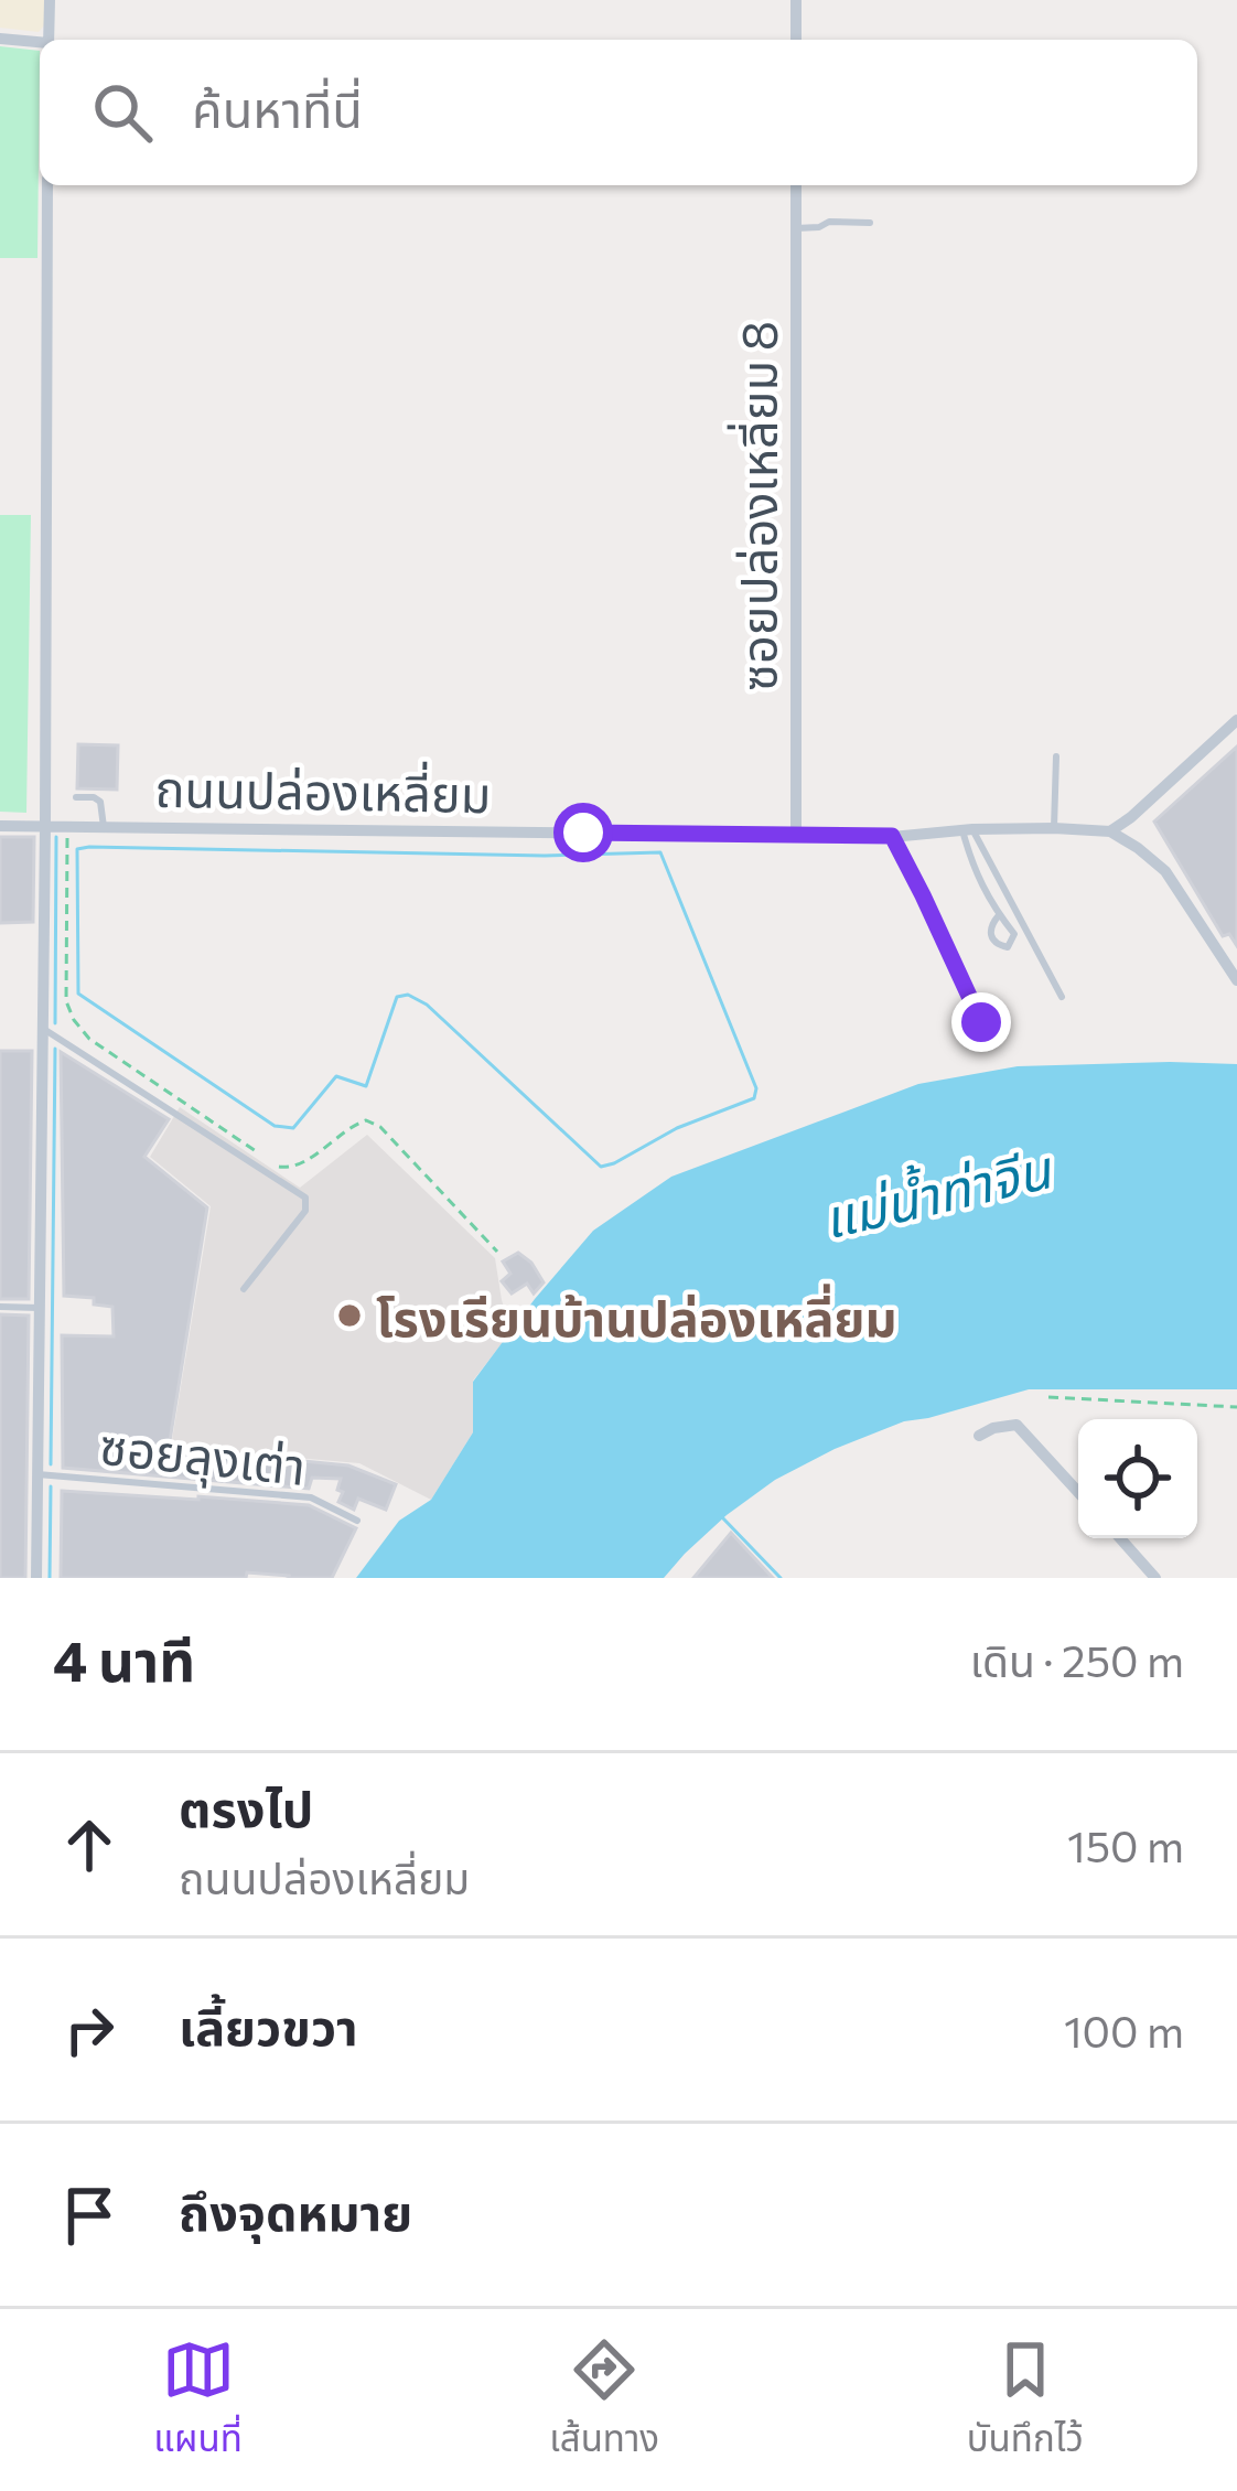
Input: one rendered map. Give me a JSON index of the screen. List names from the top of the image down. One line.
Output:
{"streets":{"street":["ซอยปล่องเหลี่ยม 8","ถนนปล่องเหลี่ยม"],"lane":["ซอยลุงเต่า"]},"crossings":[["ซอยปล่องเหลี่ยม 8","ถนนปล่องเหลี่ยม"]],"water":["แม่น้ำท่าจีน"],"places":["โรงเรียนบ้านปล่องเหลี่ยม"],"page":{"search":"ค้นหาที่นี่","heading":["4 นาที","เดิน · 250 m"],"list":[["ตรงไป","ถนนปล่องเหลี่ยม","150 m"],["เลี้ยวขวา","100 m"],"ถึงจุดหมาย"],"nav":["แผนที่","เส้นทาง","บันทึกไว้"]}}
